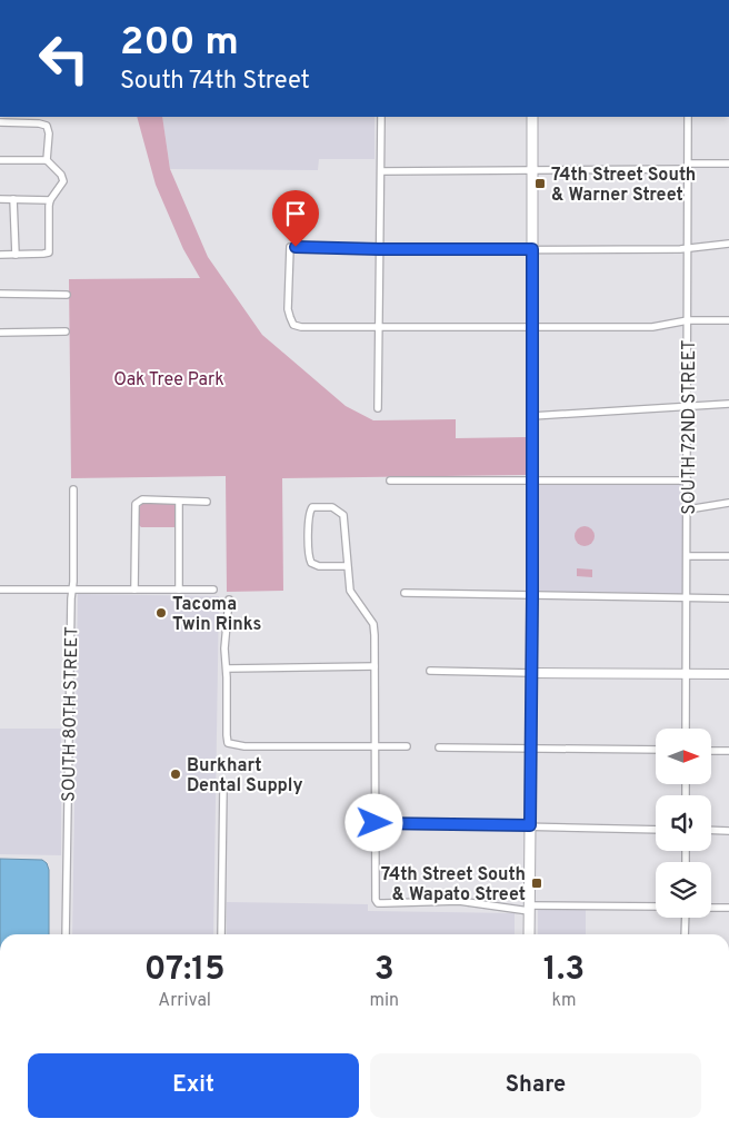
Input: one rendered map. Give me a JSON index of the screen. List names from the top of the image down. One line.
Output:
{"streets":{"street":["SOUTH 72ND STREET","SOUTH 80TH STREET"]},"parks":["Oak Tree Park"],"places":{"transit":["74th Street South & Warner Street","74th Street South & Wapato Street"],"other":["Tacoma Twin Rinks","Burkhart Dental Supply"]},"north":"right","page":{"turn":["200 m","South 74th Street"],"eta":["07:15","Arrival","3","min","1.3","km"],"buttons":["Exit","Share"]}}
